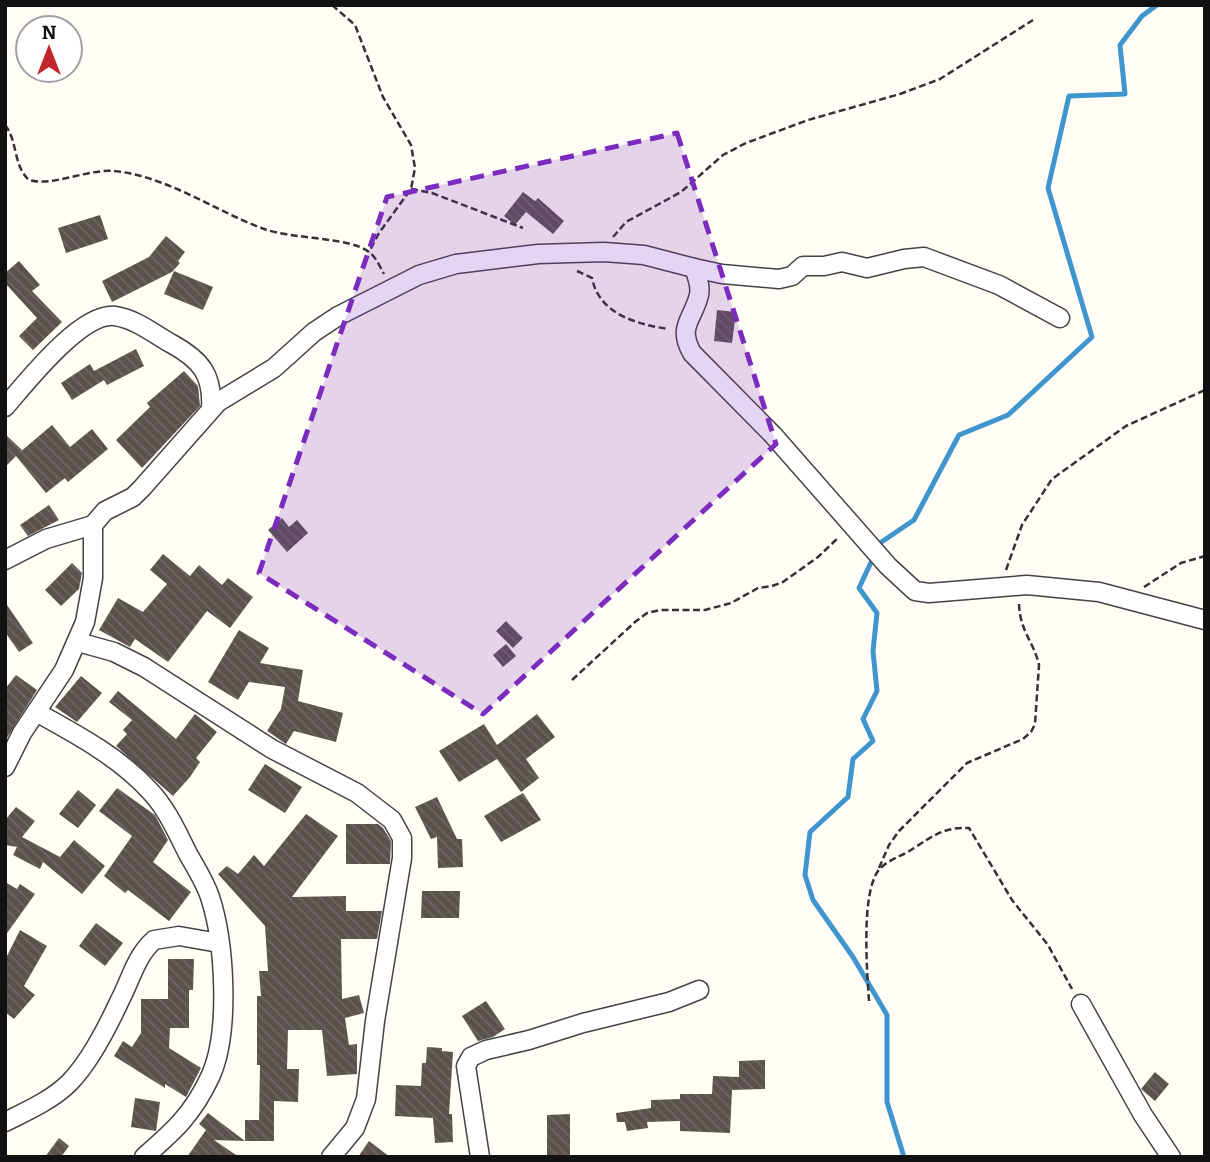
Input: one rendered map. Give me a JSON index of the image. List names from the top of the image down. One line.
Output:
{"north":"top"}
